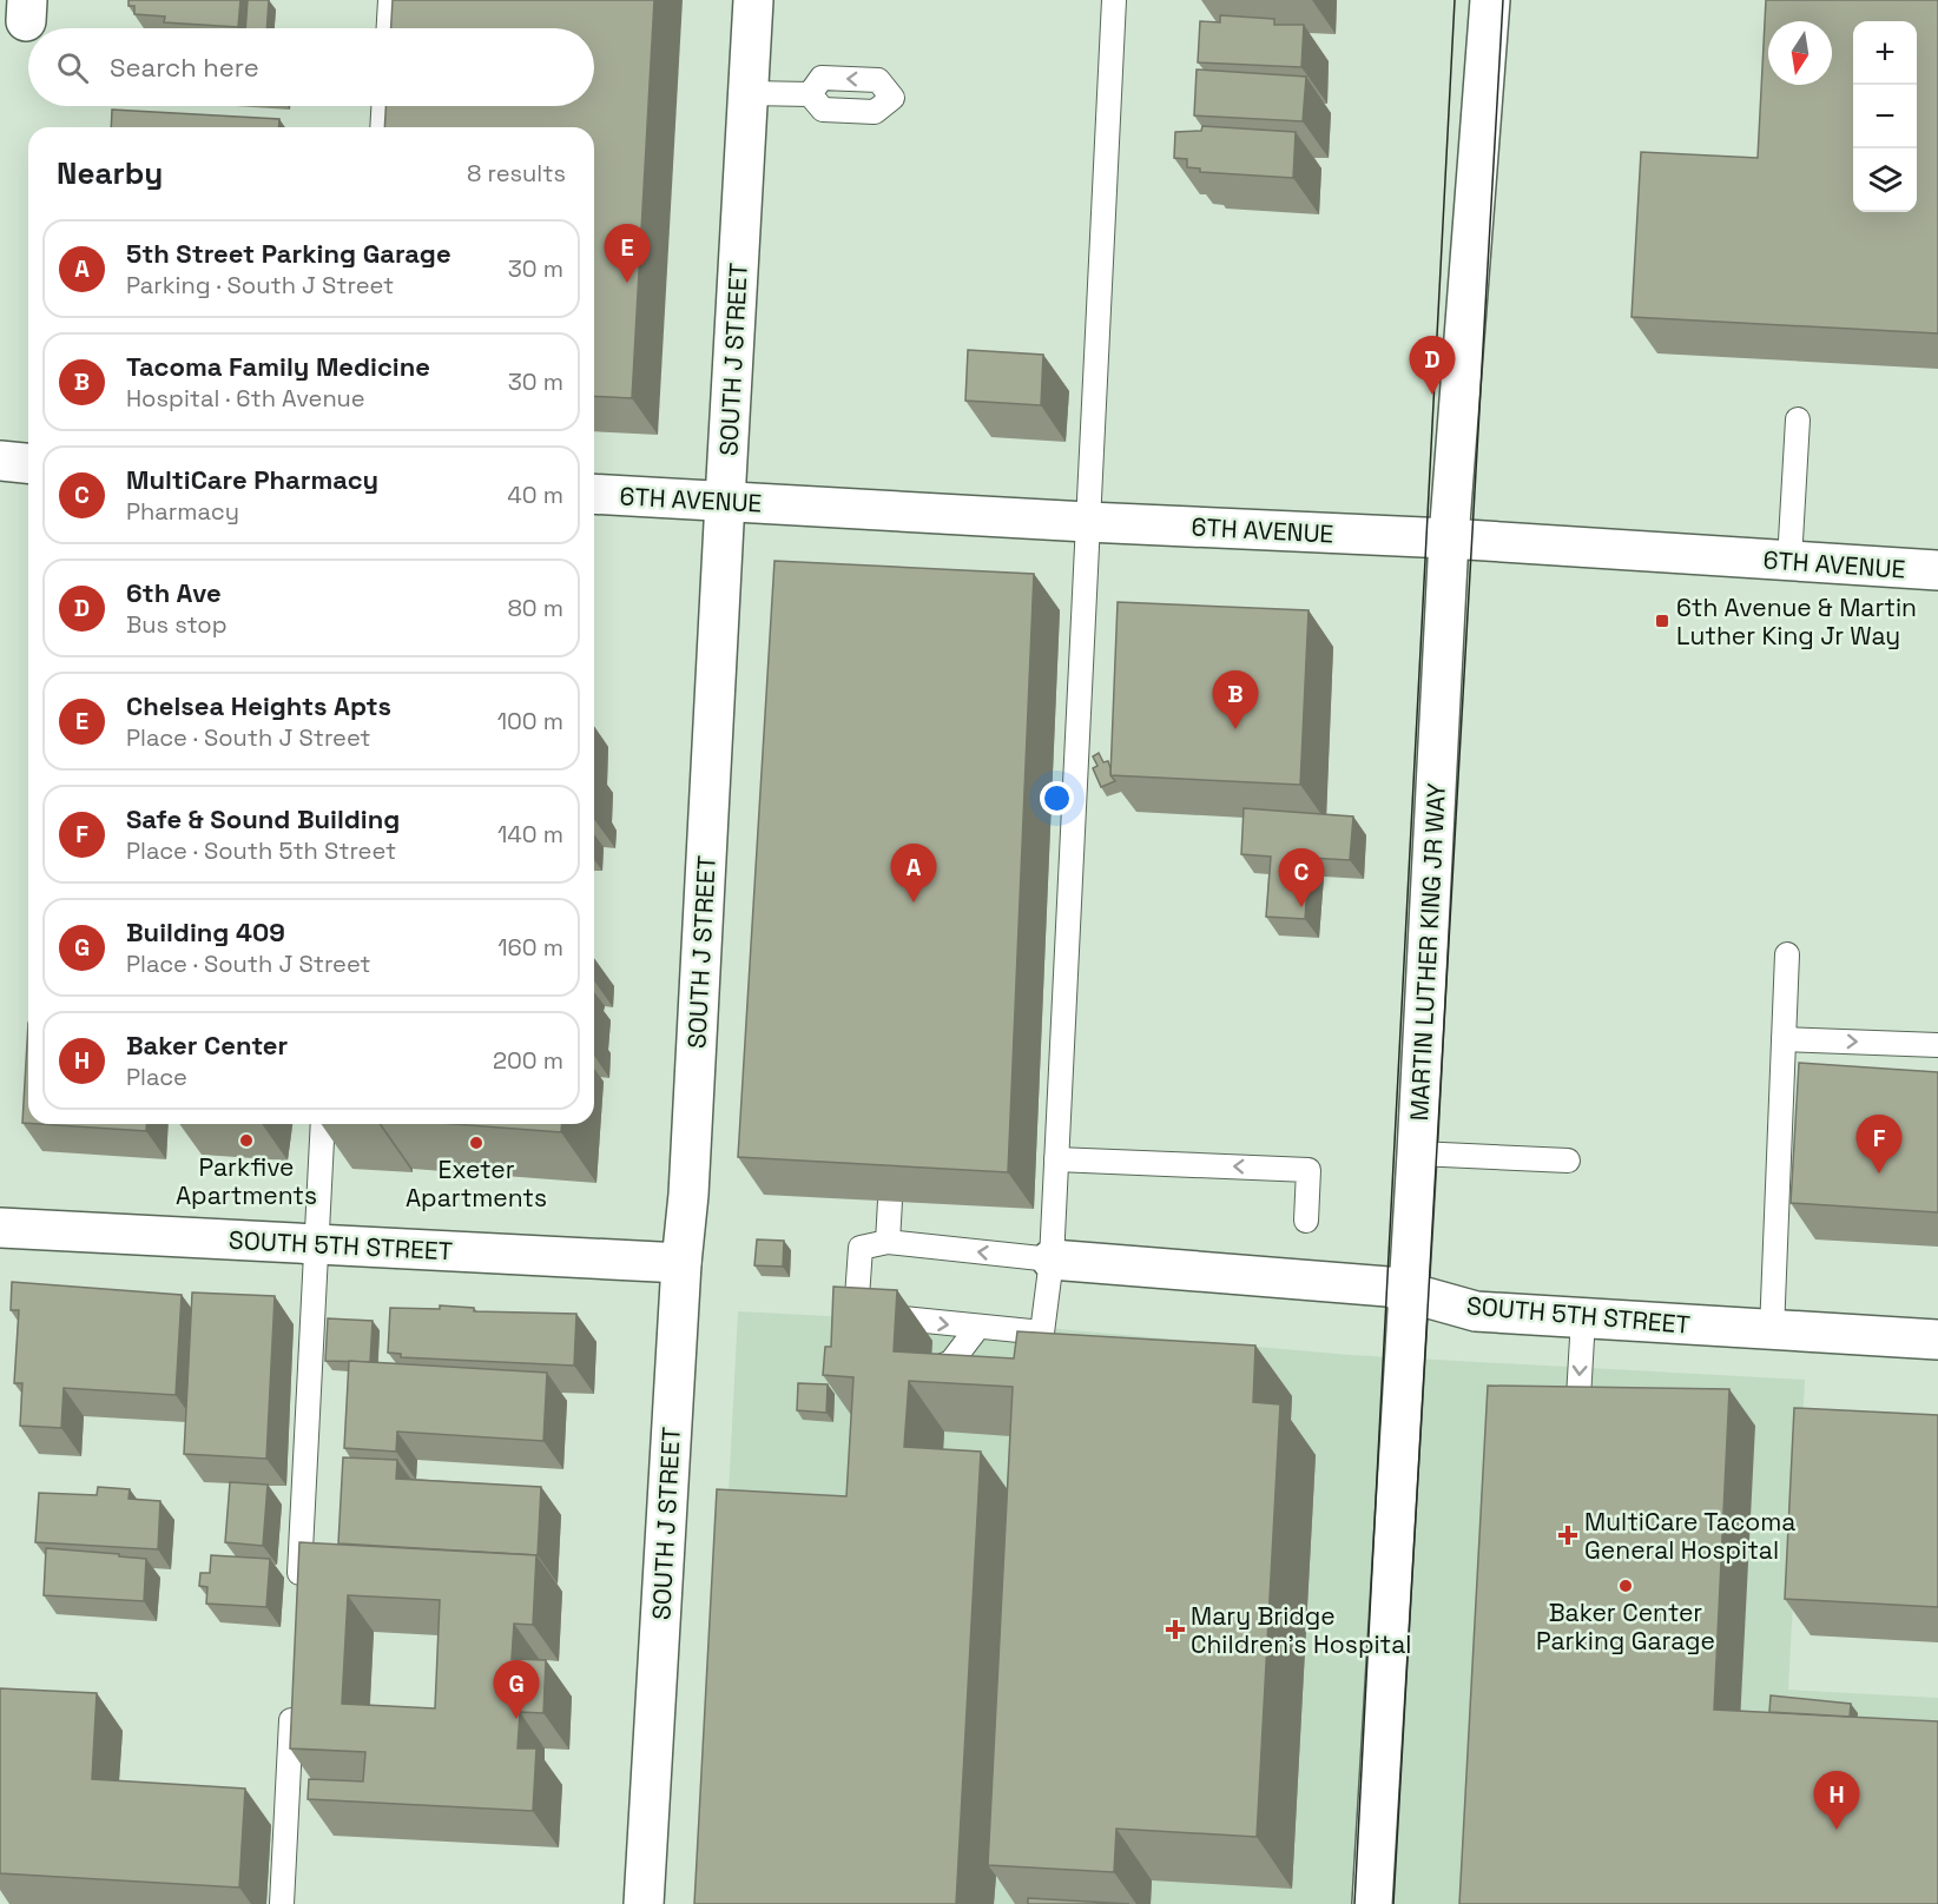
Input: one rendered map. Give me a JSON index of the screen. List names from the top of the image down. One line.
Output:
{"streets":{"street":["SOUTH J STREET","6TH AVENUE","MARTIN LUTHER KING JR WAY","SOUTH 5TH STREET"]},"crossings":[["SOUTH J STREET","6TH AVENUE"],["SOUTH J STREET","SOUTH 5TH STREET"],["6TH AVENUE","MARTIN LUTHER KING JR WAY"],["MARTIN LUTHER KING JR WAY","SOUTH 5TH STREET"]],"places":{"transit":["6th Avenue & Martin Luther King Jr Way"],"other":["Parkfive Apartments","Exeter Apartments","Baker Center Parking Garage"],"health":["MultiCare Tacoma General Hospital","Mary Bridge Children's Hospital"]},"north":"bottom","page":{"map_buttons":["+","−"],"search":"Search here","heading":["Nearby","8 results"],"list":[{"mark":"A","name":"5th Street Parking Garage","note":"Parking · South J Street","value":"30 m"},{"mark":"B","name":"Tacoma Family Medicine","note":"Hospital · 6th Avenue","value":"30 m"},{"mark":"C","name":"MultiCare Pharmacy","note":"Pharmacy","value":"40 m"},{"mark":"D","name":"6th Ave","note":"Bus stop","value":"80 m"},{"mark":"E","name":"Chelsea Heights Apts","note":"Place · South J Street","value":"100 m"},{"mark":"F","name":"Safe & Sound Building","note":"Place · South 5th Street","value":"140 m"},{"mark":"G","name":"Building 409","note":"Place · South J Street","value":"160 m"},{"mark":"H","name":"Baker Center","note":"Place","value":"200 m"}],"pins":["E","D","B","A","C","F","G","H"]}}
